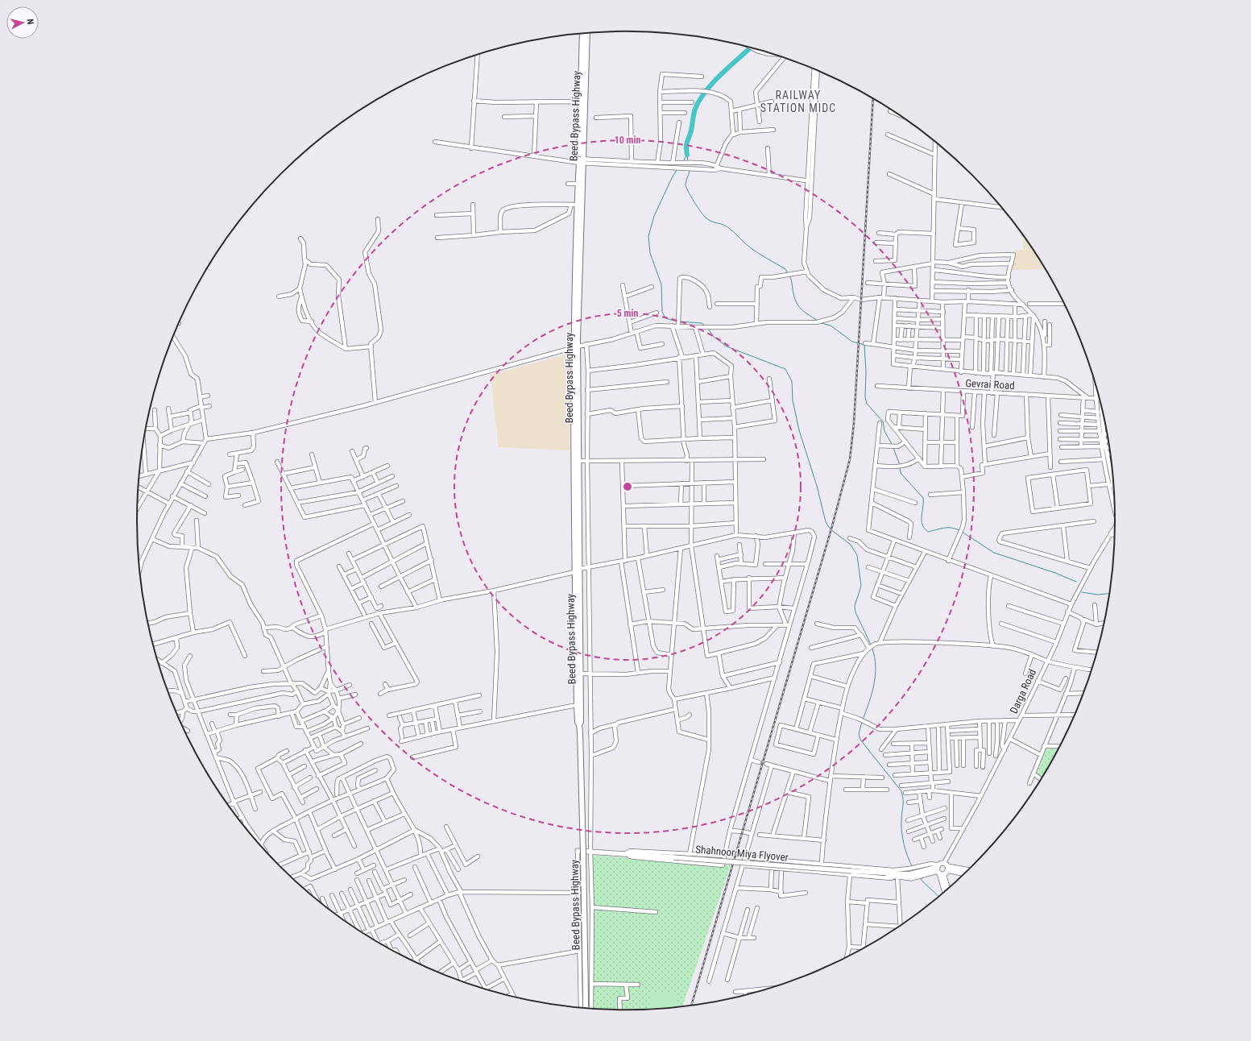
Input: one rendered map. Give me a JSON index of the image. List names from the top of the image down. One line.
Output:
{"streets":{"highway":["Beed Bypass Highway"],"main road":["Shahnoor Miya Flyover"],"street":["Gevrai Road","Darga Road"]},"districts":["RAILWAY STATION MIDC"],"north":"right","rings":["10 min","5 min"]}
